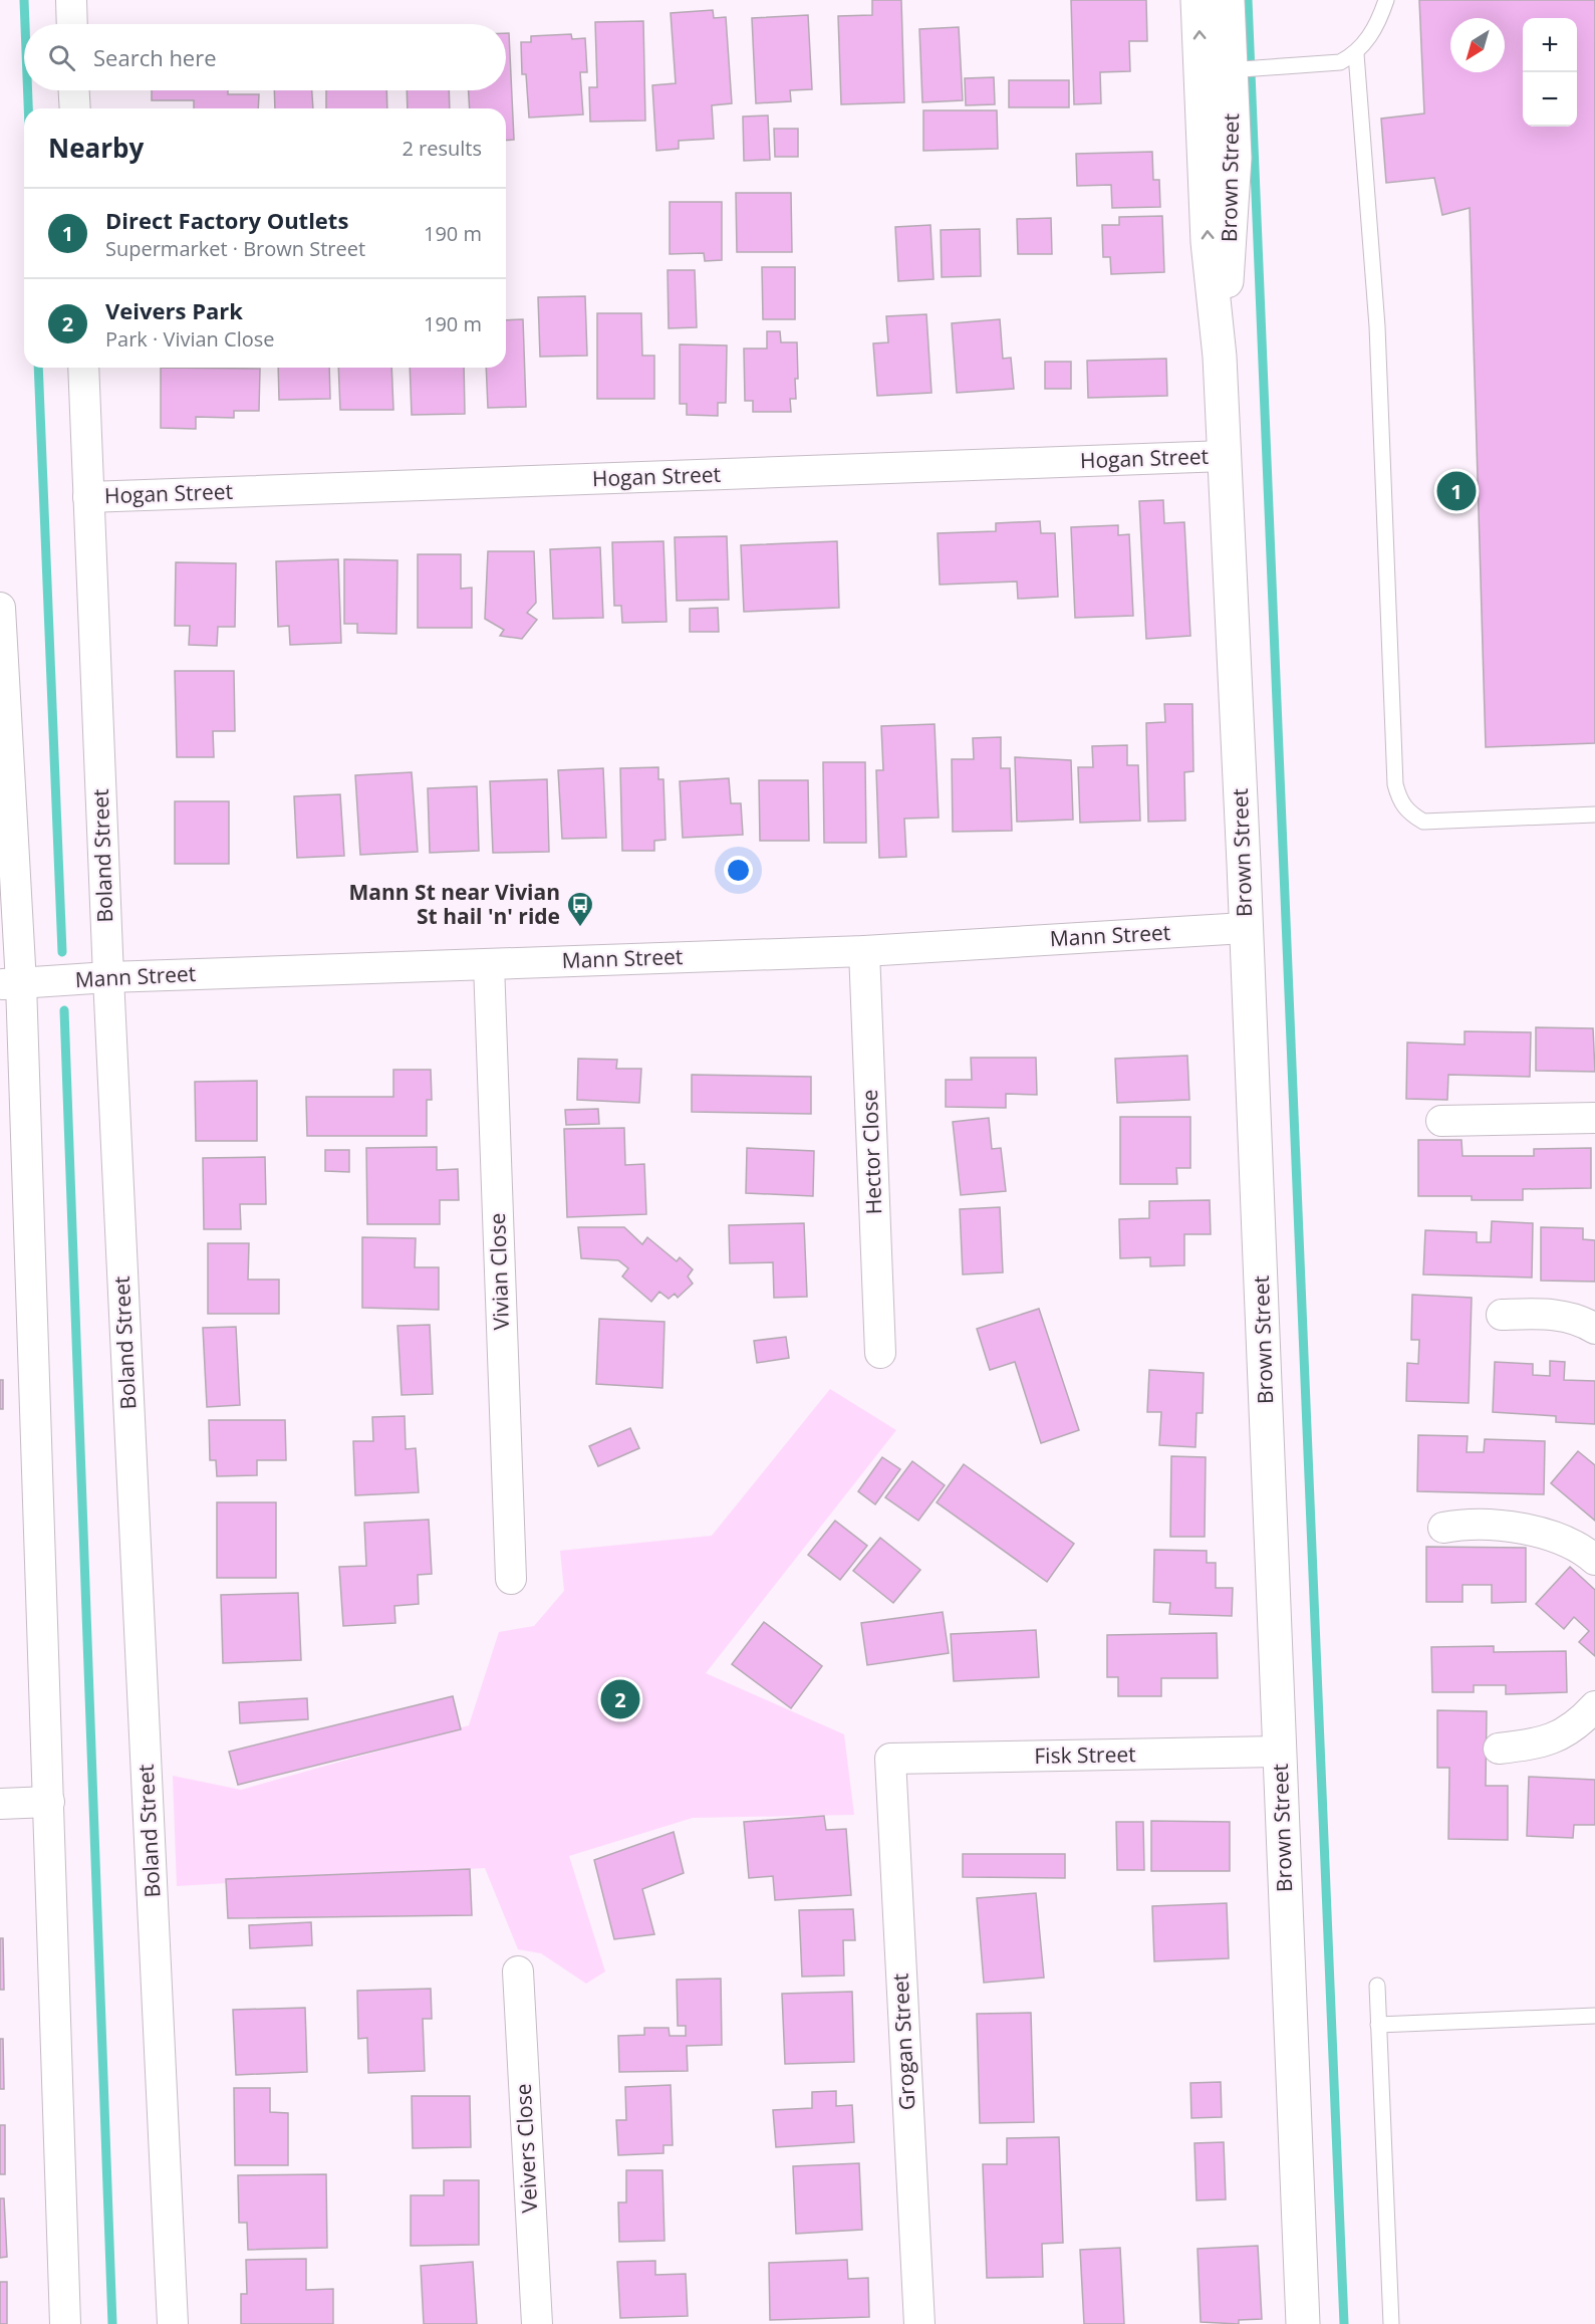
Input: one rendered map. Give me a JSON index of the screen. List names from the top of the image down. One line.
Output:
{"streets":{"street":["Brown Street","Hogan Street","Boland Street","Mann Street","Hector Close","Vivian Close","Fisk Street","Grogan Street","Veivers Close"]},"crossings":[["Brown Street","Hogan Street"],["Brown Street","Mann Street"],["Brown Street","Fisk Street"],["Hogan Street","Boland Street"],["Boland Street","Mann Street"],["Mann Street","Hector Close"],["Mann Street","Vivian Close"],["Fisk Street","Grogan Street"]],"places":{"bus stop":["Mann St near Vivian St hail 'n' ride"]},"north":"bottom left","page":{"map_buttons":["+","−"],"search":"Search here","heading":["Nearby","2 results"],"list":[{"mark":"1","name":"Direct Factory Outlets","note":"Supermarket · Brown Street","value":"190 m"},{"mark":"2","name":"Veivers Park","note":"Park · Vivian Close","value":"190 m"}],"pins":["1","2"]}}
